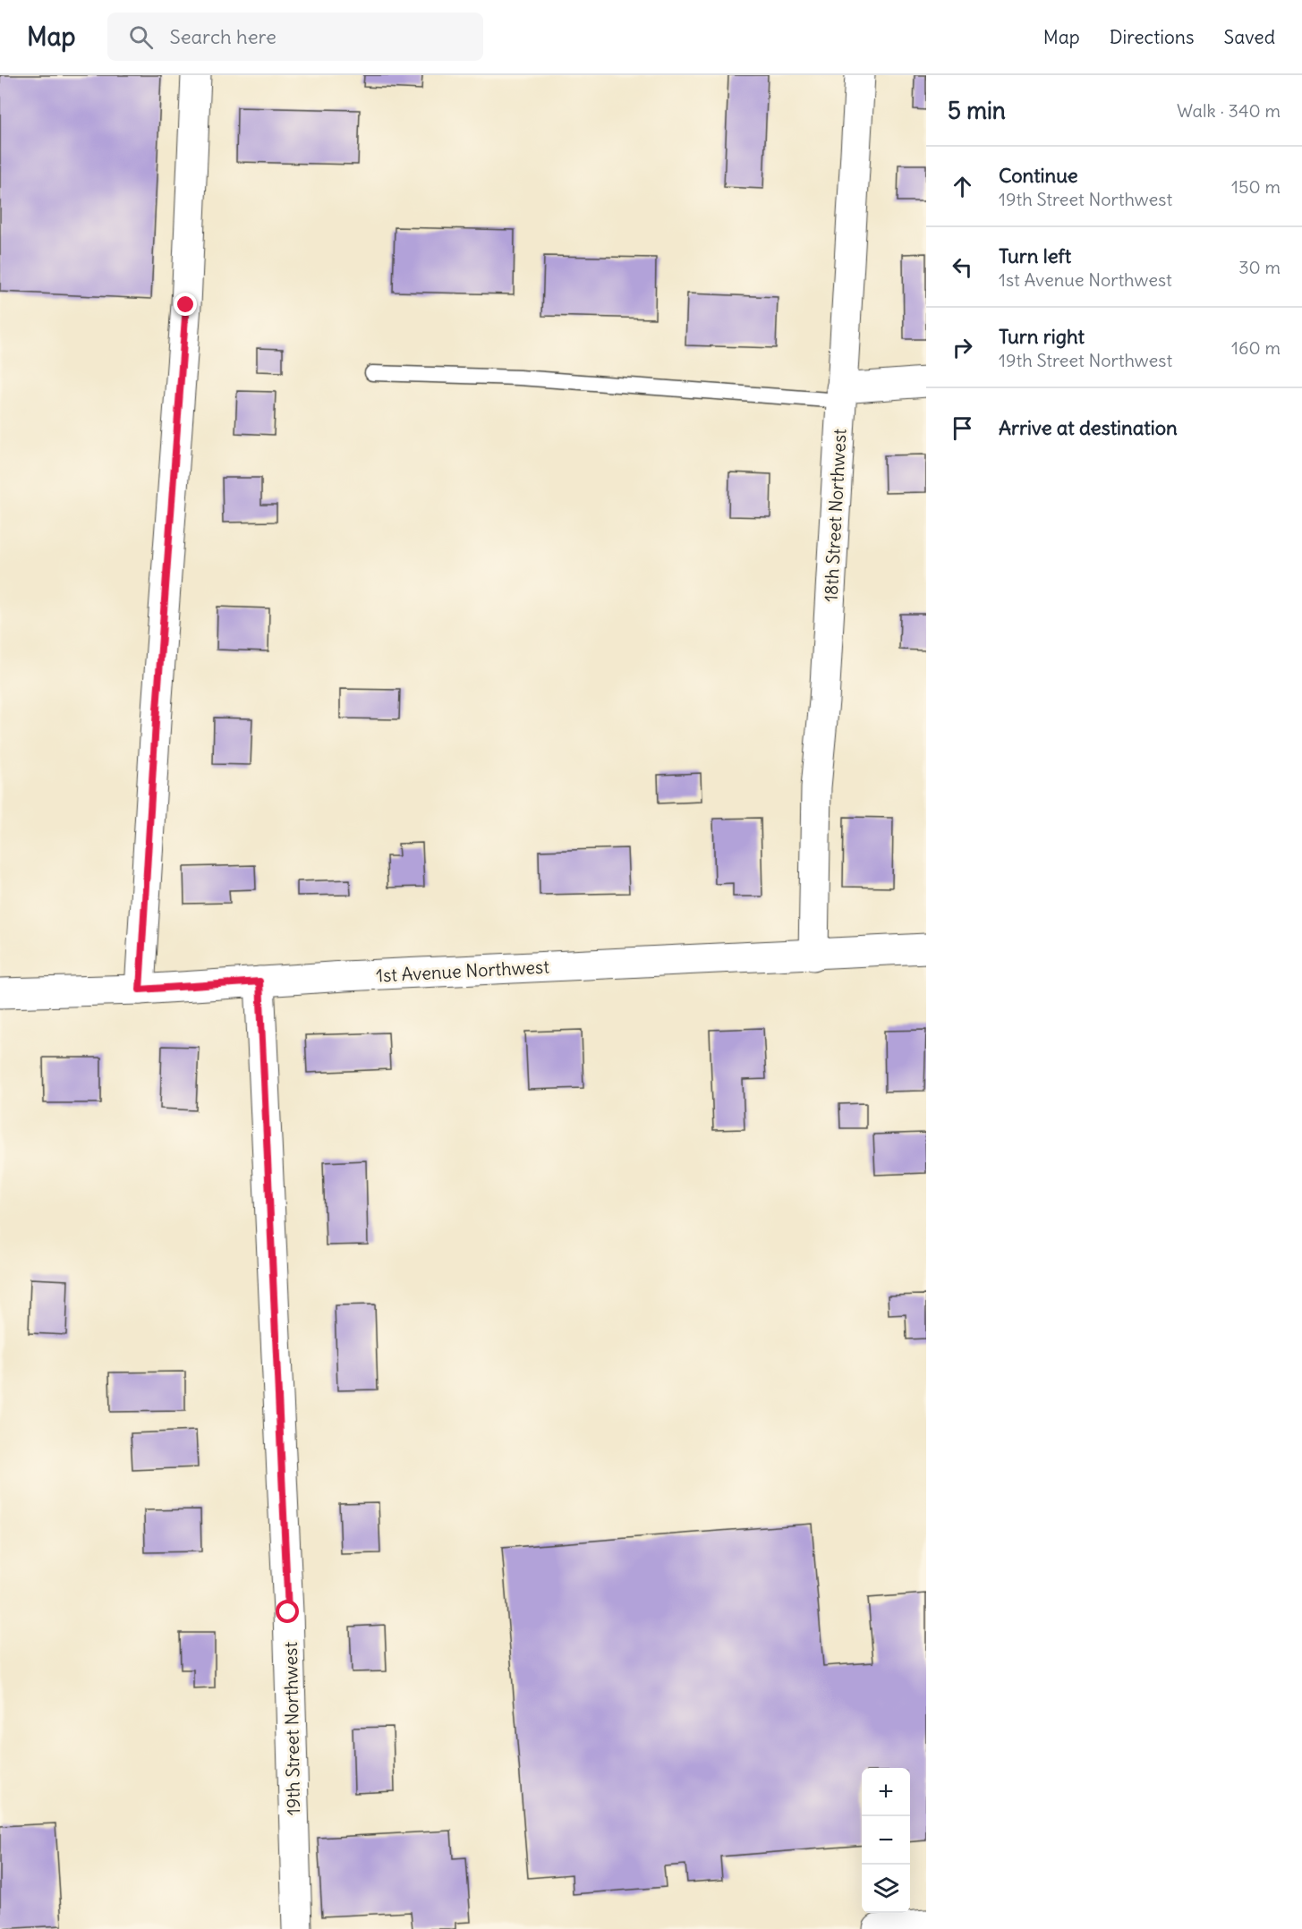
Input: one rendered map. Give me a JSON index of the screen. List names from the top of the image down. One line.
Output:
{"streets":{"street":["18th Street Northwest","1st Avenue Northwest","19th Street Northwest"]},"crossings":[["18th Street Northwest","1st Avenue Northwest"],["1st Avenue Northwest","19th Street Northwest"]],"page":{"header":"Map","search":"Search here","nav":["Map","Directions","Saved"],"heading":["5 min","Walk · 340 m"],"list":[["Continue","19th Street Northwest","150 m"],["Turn left","1st Avenue Northwest","30 m"],["Turn right","19th Street Northwest","160 m"],"Arrive at destination"],"map_buttons":["+","−"]}}
